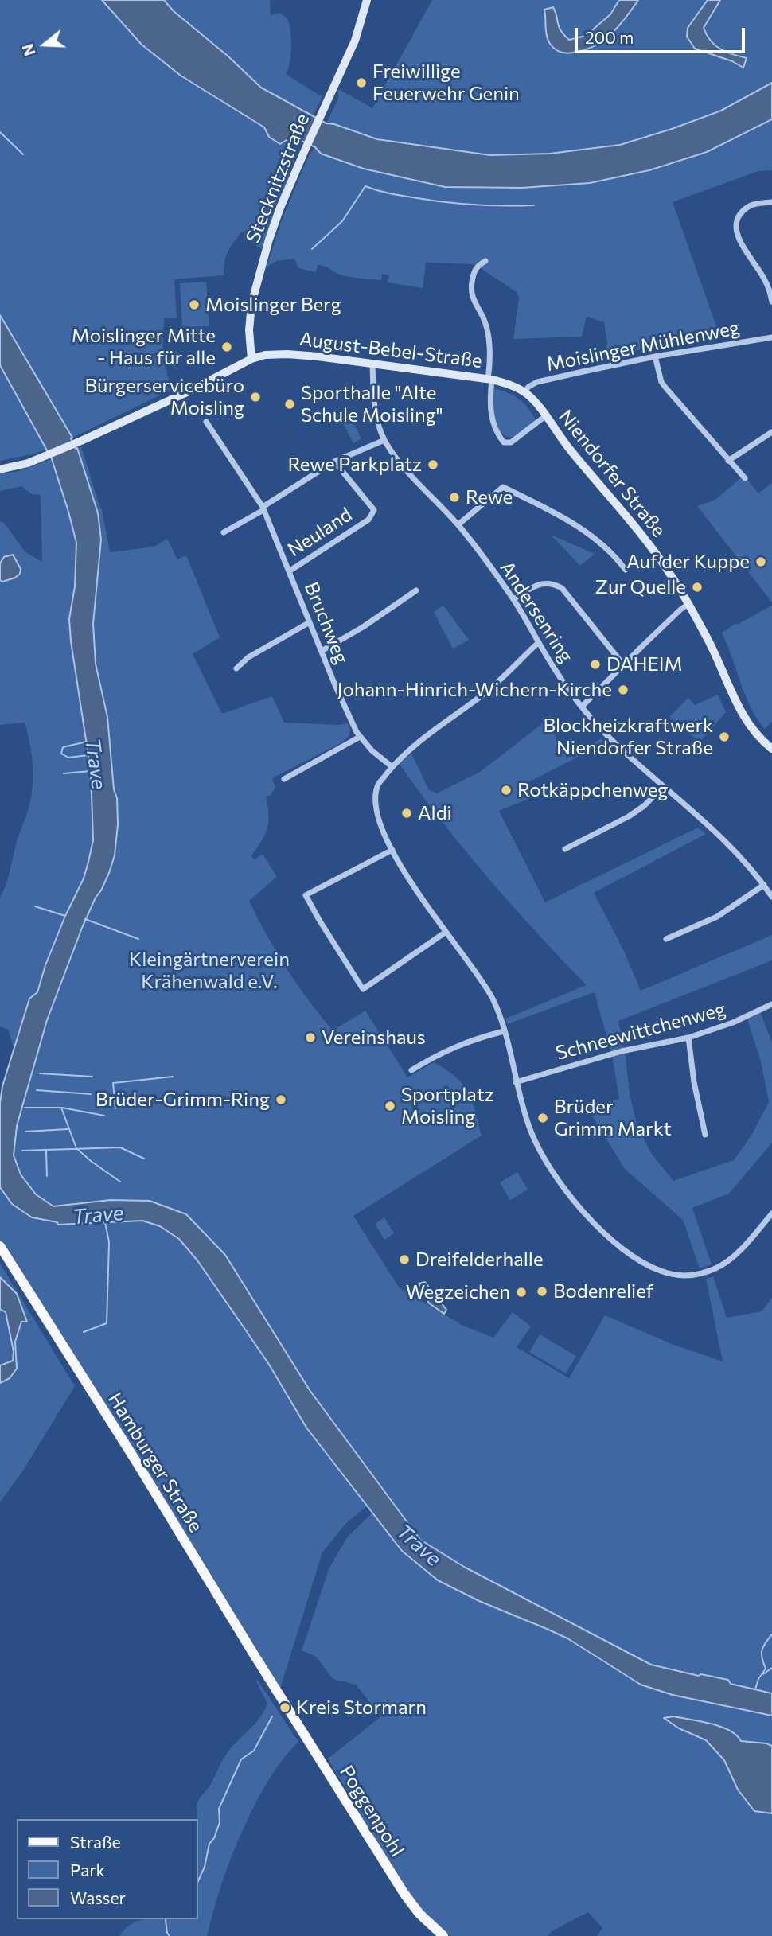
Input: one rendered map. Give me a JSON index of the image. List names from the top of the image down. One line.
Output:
{"streets":{"main road":["Stecknitzstraße","August-Bebel-Straße","Niendorfer Straße","Hamburger Straße","Poggenpohl"],"street":["Moislinger Mühlenweg","Neuland","Andersenring","Bruchweg","Schneewittchenweg"]},"crossings":[["Stecknitzstraße","August-Bebel-Straße"],["Moislinger Mühlenweg","August-Bebel-Straße"],["Moislinger Mühlenweg","Niendorfer Straße"],["August-Bebel-Straße","Niendorfer Straße"],["August-Bebel-Straße","Andersenring"],["Neuland","Bruchweg"],["Hamburger Straße","Poggenpohl"]],"water":["Trave"],"parks":["Kleingärtnerverein Krähenwald e.V."],"places":["Freiwillige Feuerwehr Genin","Moislinger Berg","Moislinger Mitte - Haus für alle","Bürgerservicebüro Moisling","Sporthalle \"Alte Schule Moisling\"","Rewe Parkplatz","Rewe","Auf der Kuppe","Zur Quelle","DAHEIM","Johann-Hinrich-Wichern-Kirche","Blockheizkraftwerk Niendorfer Straße","Rotkäppchenweg","Aldi","Vereinshaus","Brüder-Grimm-Ring","Sportplatz Moisling","Brüder Grimm Markt","Dreifelderhalle","Bodenrelief","Wegzeichen","Kreis Stormarn"],"legend":["Straße","Park","Wasser"],"scale_bar":"200 m","north":"left"}
